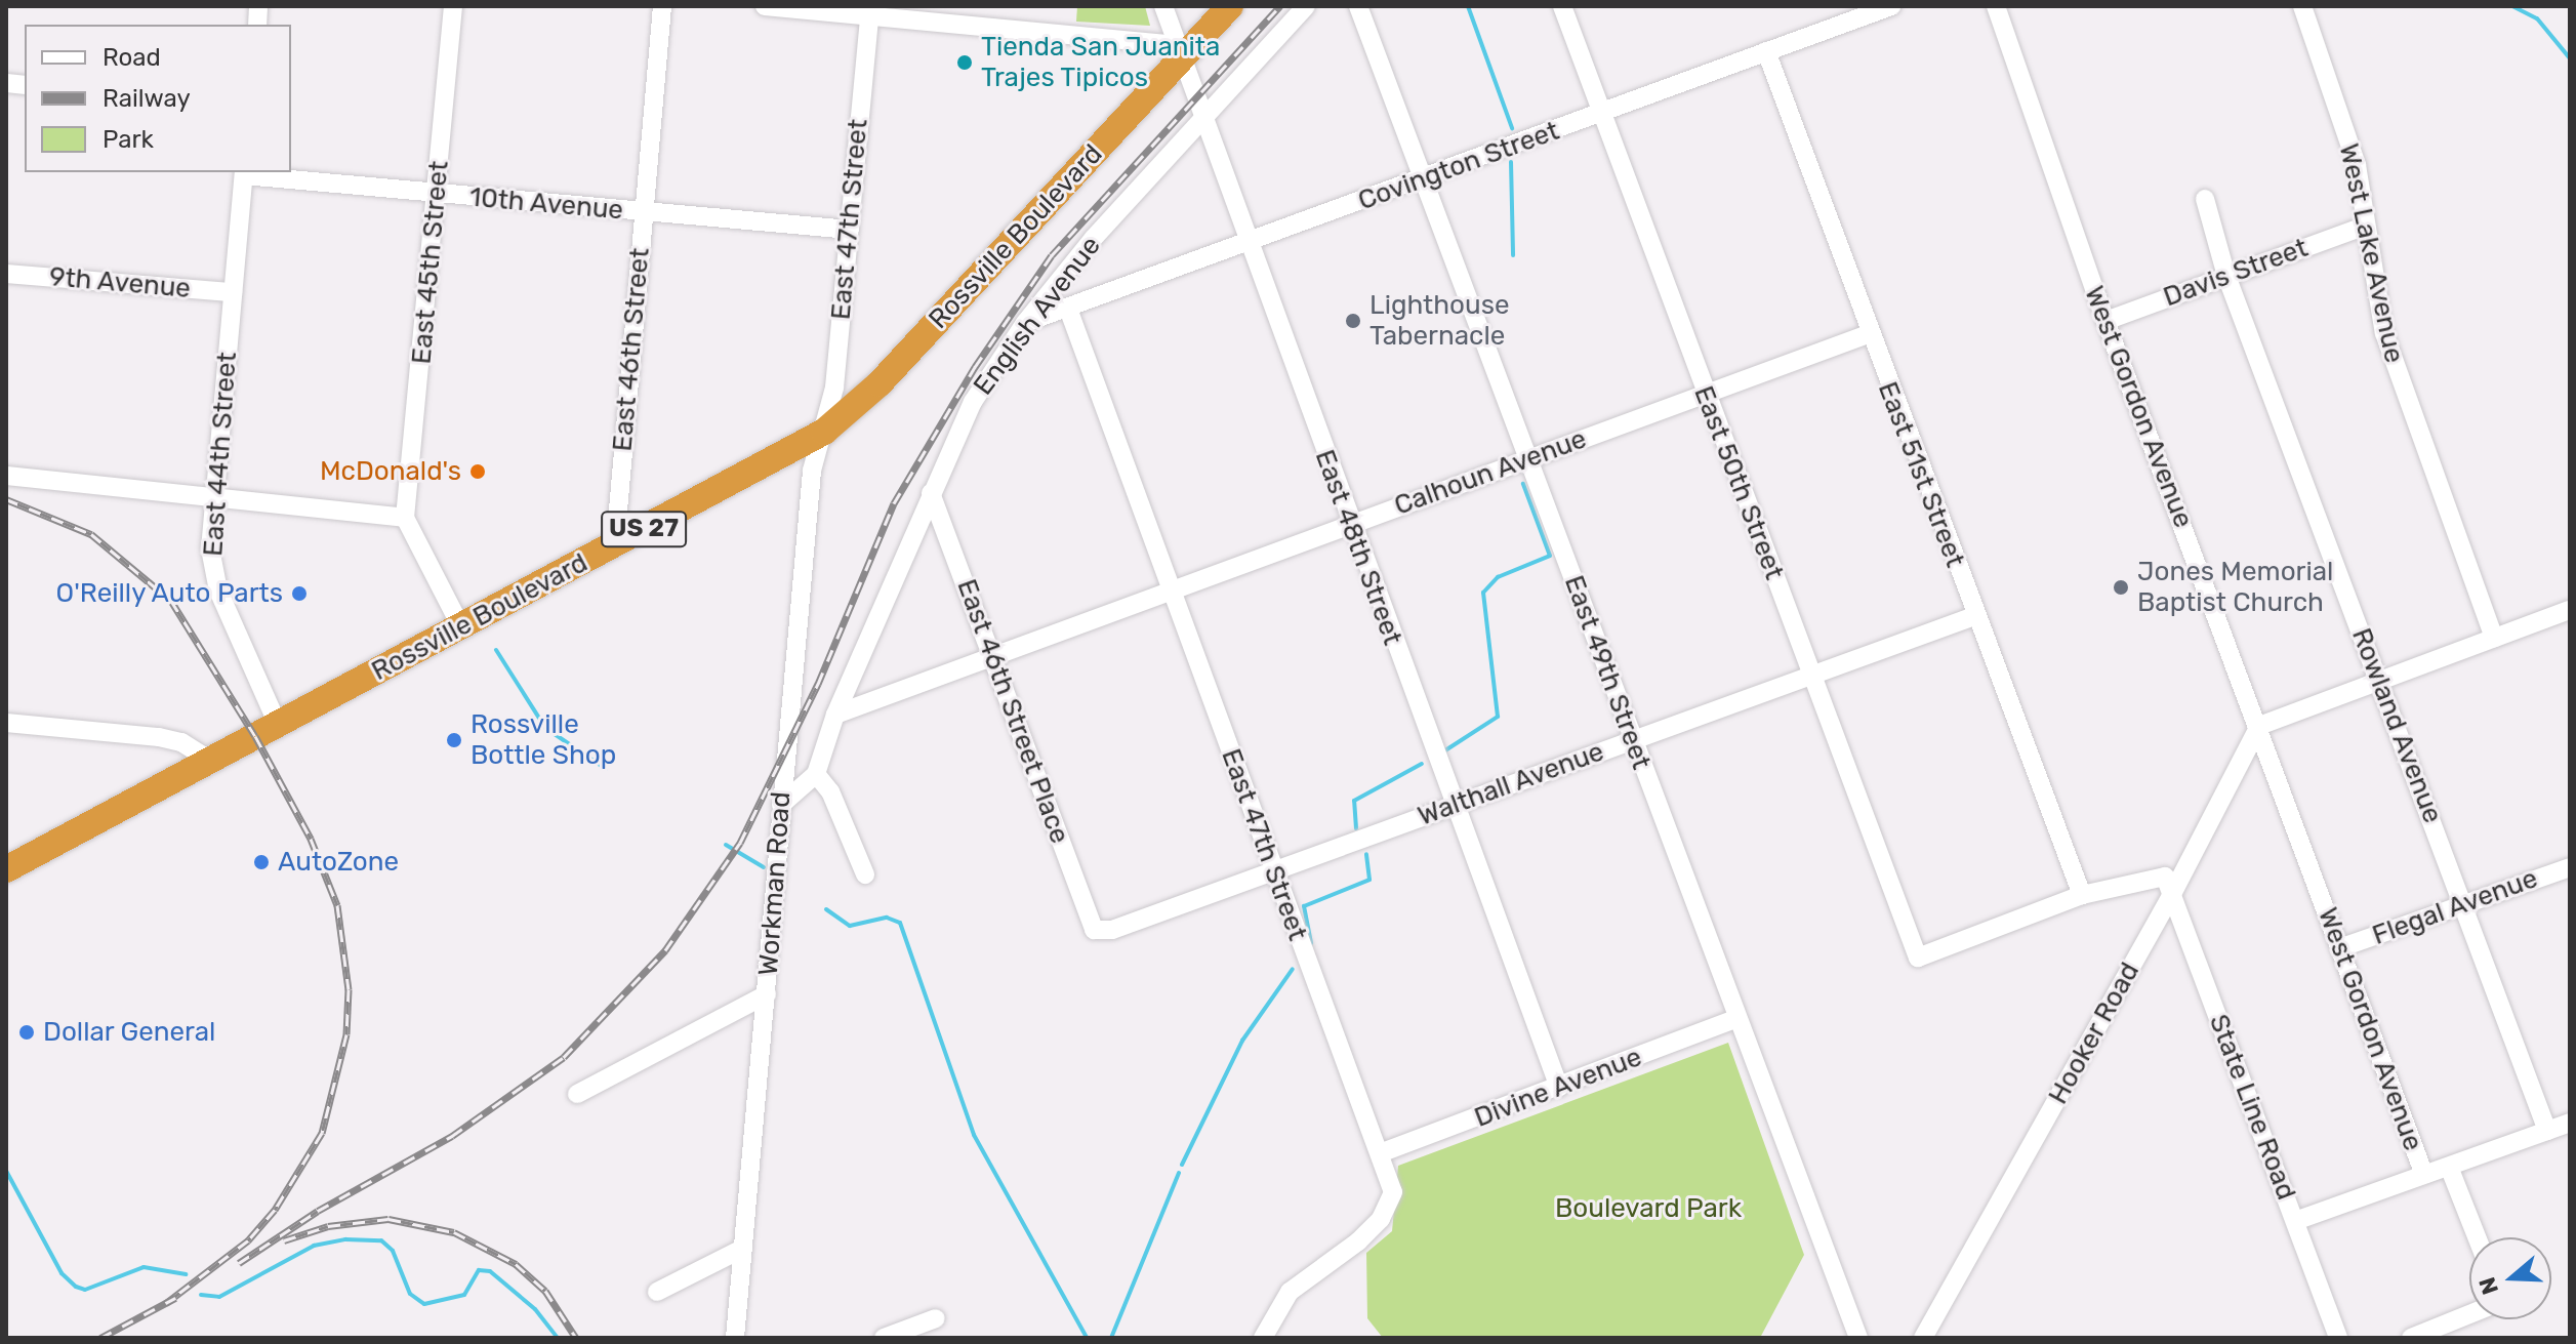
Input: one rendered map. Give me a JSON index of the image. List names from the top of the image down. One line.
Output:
{"streets":{"highway":["Rossville Boulevard","US 27"],"street":["Covington Street","10th Avenue","East 47th Street","West Lake Avenue","East 45th Street","Davis Street","9th Avenue","English Avenue","East 46th Street","West Gordon Avenue","East 44th Street","Calhoun Avenue","East 51st Street","East 50th Street","East 48th Street","East 49th Street","East 46th Street Place","Rowland Avenue","Walthall Avenue","Workman Road","Flegal Avenue","Hooker Road","Divine Avenue","State Line Road"]},"crossings":[["Covington Street","East 47th Street"],["Covington Street","English Avenue"],["Covington Street","East 51st Street"],["Covington Street","East 50th Street"],["Covington Street","East 48th Street"],["Covington Street","East 49th Street"],["10th Avenue","East 47th Street"],["10th Avenue","East 45th Street"],["10th Avenue","East 46th Street"],["10th Avenue","East 44th Street"],["East 47th Street","Rossville Boulevard"],["East 47th Street","Calhoun Avenue"],["East 47th Street","Walthall Avenue"],["East 47th Street","Workman Road"],["East 47th Street","Divine Avenue"],["Rossville Boulevard","East 46th Street"],["Rossville Boulevard","East 44th Street"],["Rossville Boulevard","East 48th Street"],["Rossville Boulevard","Workman Road"],["West Lake Avenue","Davis Street"],["Davis Street","West Gordon Avenue"],["Davis Street","Rowland Avenue"],["9th Avenue","East 44th Street"],["English Avenue","Calhoun Avenue"],["English Avenue","East 48th Street"],["English Avenue","East 46th Street Place"],["West Gordon Avenue","Flegal Avenue"],["West Gordon Avenue","Hooker Road"],["Calhoun Avenue","East 51st Street"],["Calhoun Avenue","East 50th Street"],["Calhoun Avenue","East 48th Street"],["Calhoun Avenue","East 49th Street"],["Calhoun Avenue","East 46th Street Place"],["East 51st Street","East 50th Street"],["East 51st Street","Walthall Avenue"],["East 51st Street","State Line Road"],["East 50th Street","Walthall Avenue"],["East 50th Street","State Line Road"],["East 48th Street","Walthall Avenue"],["East 48th Street","Divine Avenue"],["East 49th Street","Walthall Avenue"],["East 49th Street","Divine Avenue"],["East 46th Street Place","Walthall Avenue"],["Rowland Avenue","Flegal Avenue"],["Hooker Road","State Line Road"]],"parks":["Boulevard Park"],"places":["Tienda San Juanita Trajes Tipicos","Lighthouse Tabernacle","McDonald's","Jones Memorial Baptist Church","O'Reilly Auto Parts","Rossville Bottle Shop","AutoZone","Dollar General"],"legend":["Road","Railway","Park"],"north":"left"}
